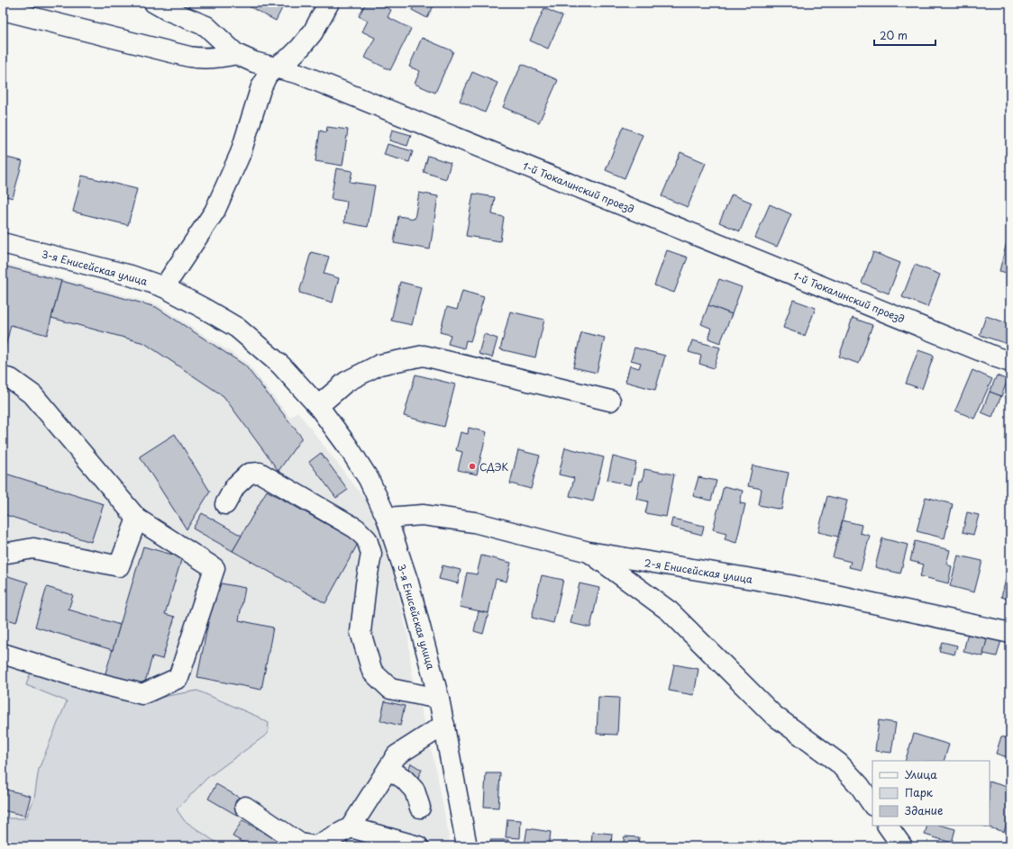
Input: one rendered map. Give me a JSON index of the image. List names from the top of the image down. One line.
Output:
{"streets":{"street":["1-й Тюкалинский проезд","3-я Енисейская улица","2-я Енисейская улица"]},"crossings":[["3-я Енисейская улица","2-я Енисейская улица"]],"places":["СДЭК"],"legend":["Улица","Парк","Здание"],"scale_bar":"20 m"}
